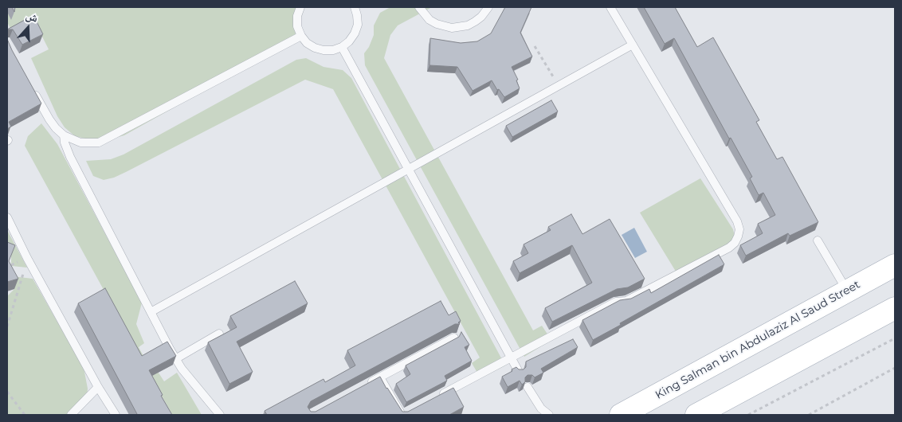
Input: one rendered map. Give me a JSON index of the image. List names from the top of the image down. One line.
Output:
{"streets":{"main road":["King Salman bin Abdulaziz Al Saud Street"]},"north":"top"}
